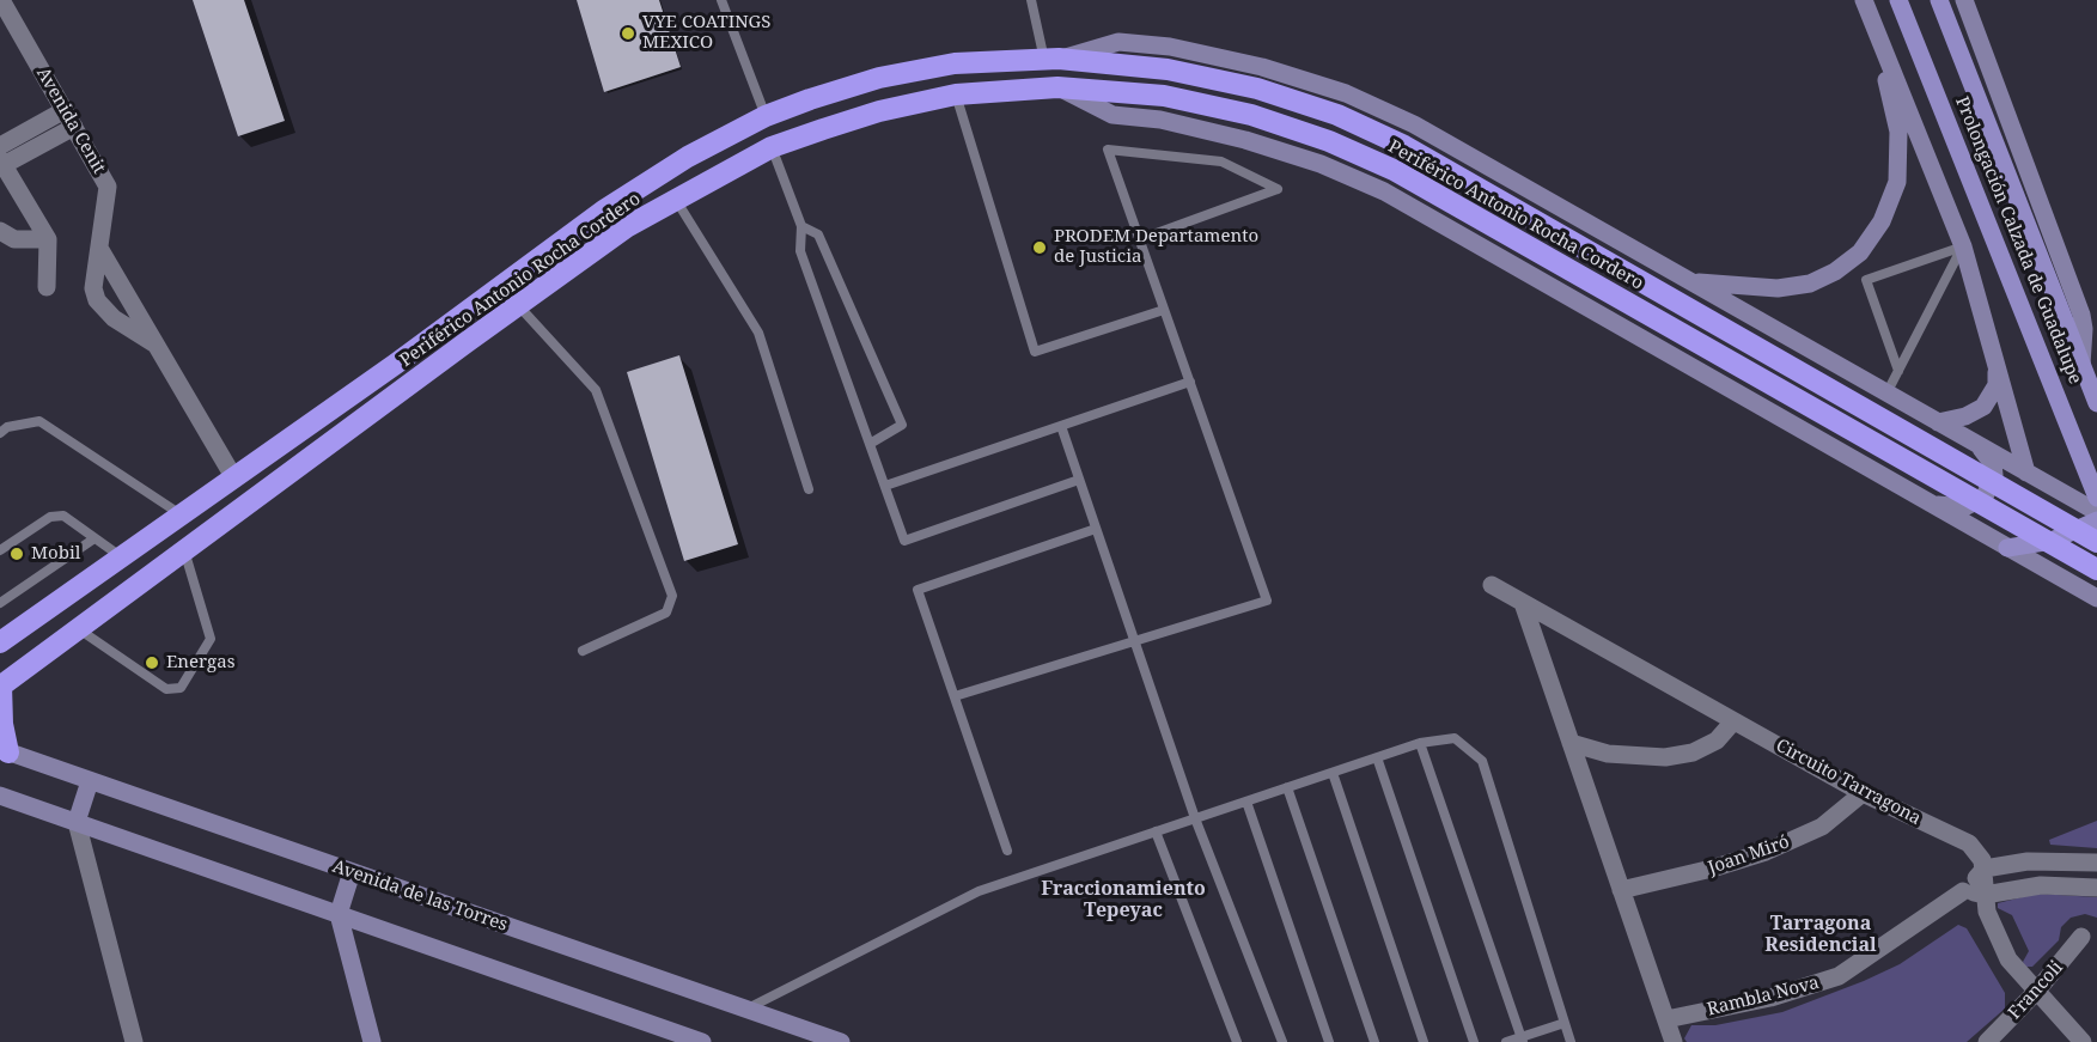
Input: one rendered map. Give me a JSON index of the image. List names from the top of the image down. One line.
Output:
{"streets":{"highway":["Periférico Antonio Rocha Cordero"],"main road":["Prolongación Calzada de Guadalupe","Avenida de las Torres"],"street":["Avenida Cenit","Circuito Tarragona","Joan Miró","Francoli","Rambla Nova"]},"crossings":[["Avenida Cenit","Periférico Antonio Rocha Cordero"],["Circuito Tarragona","Joan Miró"],["Circuito Tarragona","Rambla Nova"]],"districts":["Fraccionamiento Tepeyac","Tarragona Residencial"],"places":["VYE COATINGS MEXICO","PRODEM Departamento de Justicia","Mobil","Energas"]}
